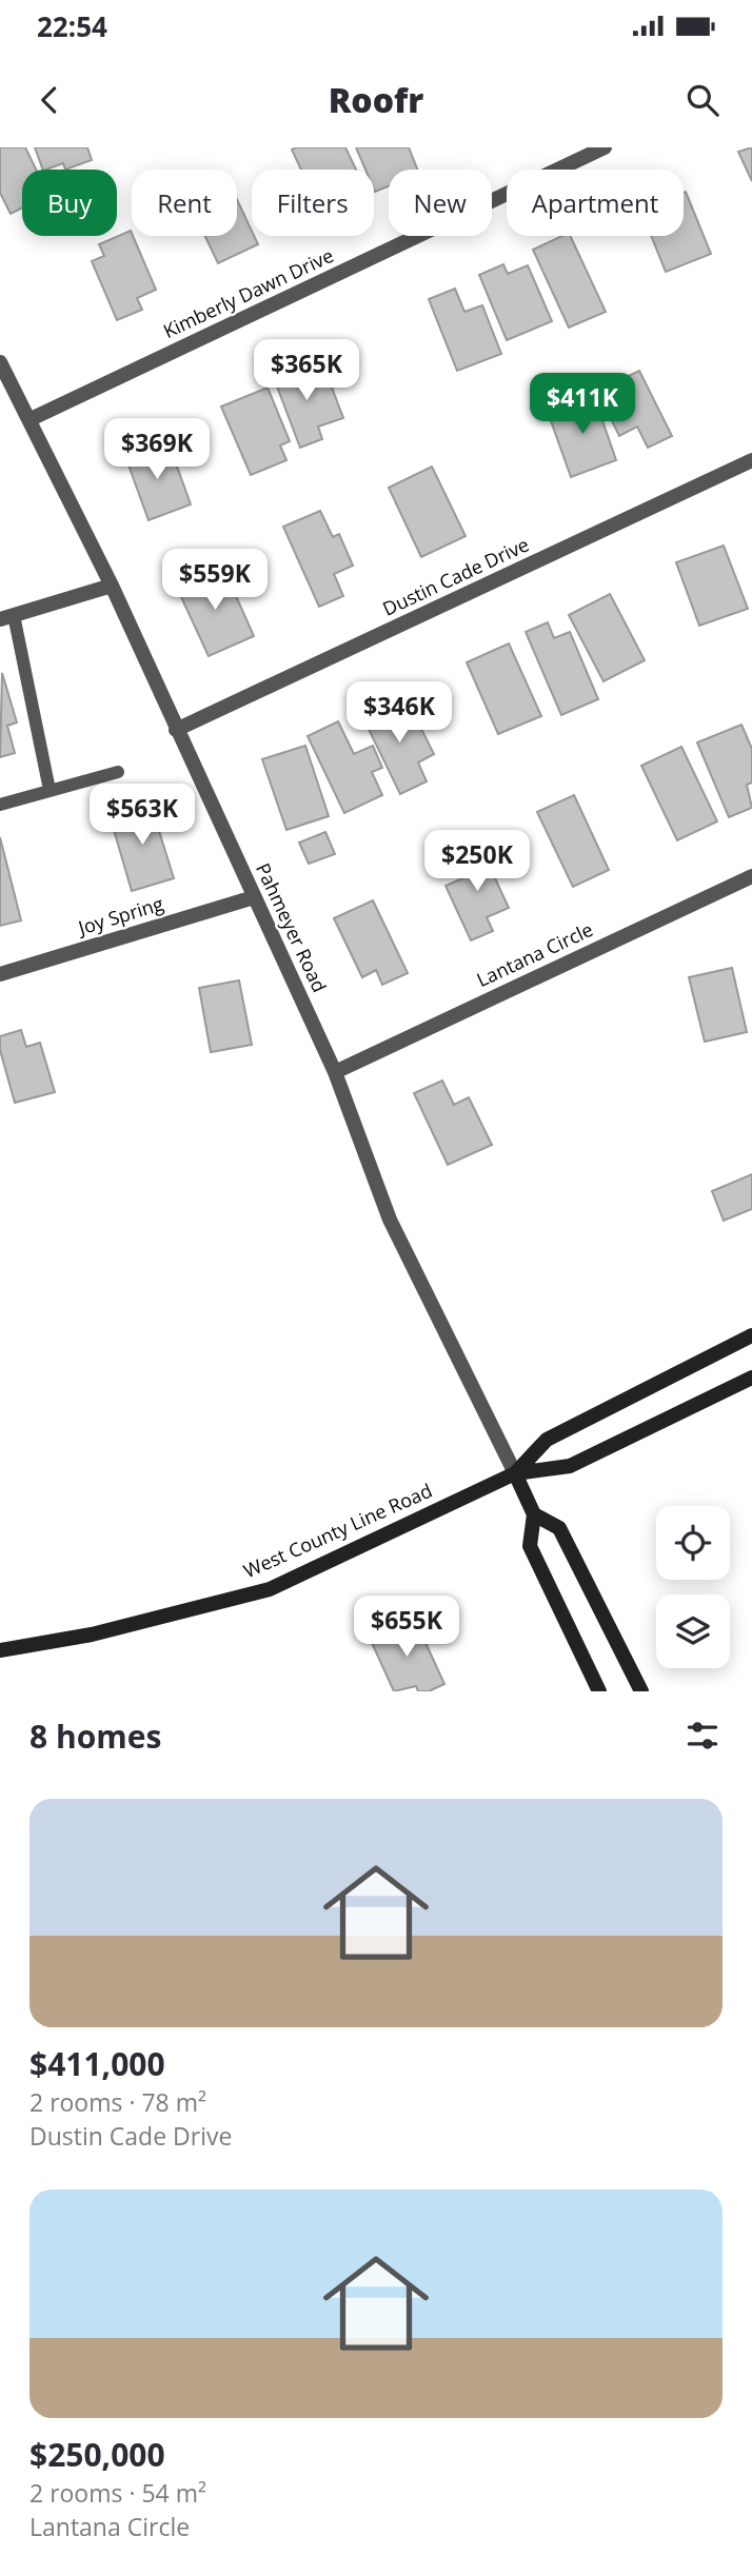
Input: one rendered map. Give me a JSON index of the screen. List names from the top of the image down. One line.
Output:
{"streets":{"main road":["Pahmeyer Road","West County Line Road"],"street":["Kimberly Dawn Drive","Dustin Cade Drive","Joy Spring","Lantana Circle"]},"crossings":[["Kimberly Dawn Drive","Pahmeyer Road"],["Dustin Cade Drive","Pahmeyer Road"],["Joy Spring","Pahmeyer Road"],["Pahmeyer Road","Lantana Circle"],["Pahmeyer Road","West County Line Road"]],"page":{"status":"22:54","header":"Roofr","chip":["Buy","Rent","Filters","New","Apartment"],"price":["$365K","$411K","$369K","$559K","$346K","$563K","$250K","$655K"],"heading":"8 homes","list":[{"name":"$411,000","note":"2 rooms · 78 m² · Dustin Cade Drive"},{"name":"$250,000","note":"2 rooms · 54 m² · Lantana Circle"}]}}
